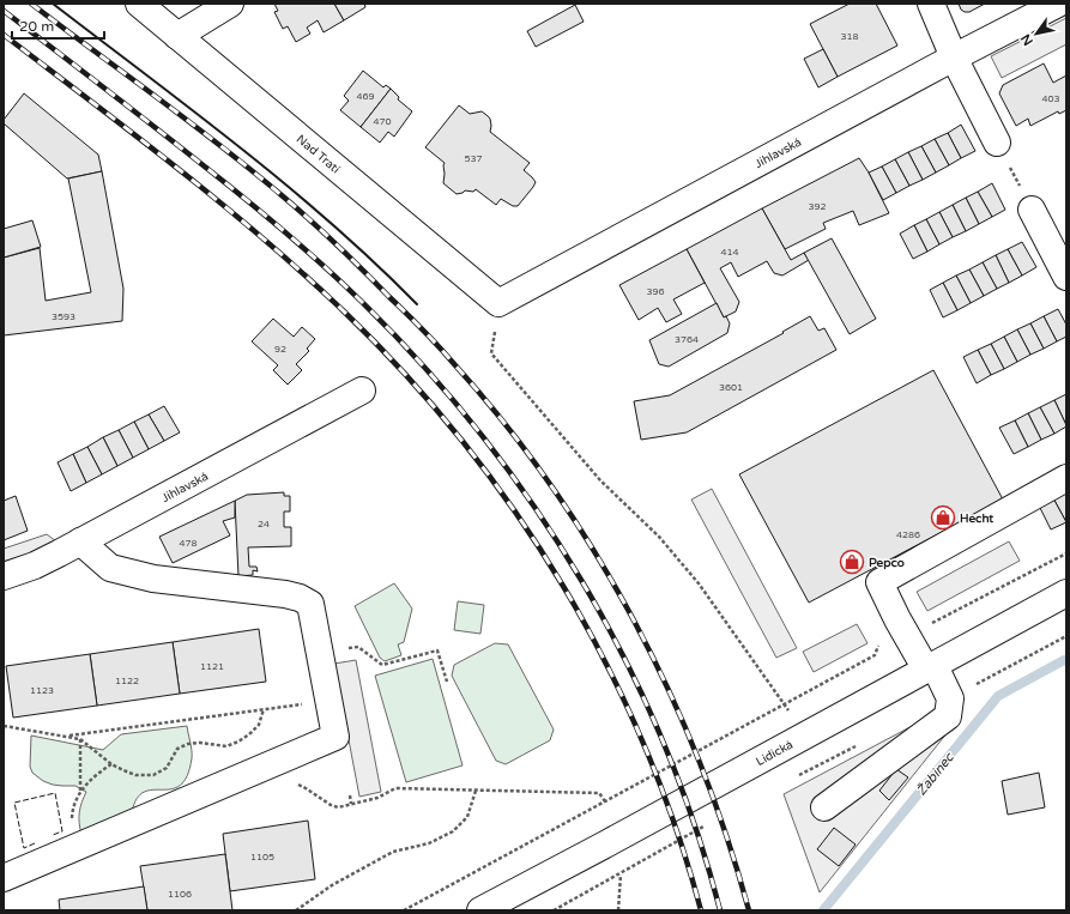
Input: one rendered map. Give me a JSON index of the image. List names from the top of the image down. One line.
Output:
{"streets":{"street":["Jihlavská","Nad Tratí","Lidická"]},"crossings":[["Jihlavská","Nad Tratí"]],"water":["Žabinec"],"places":{"shop":["Hecht","Pepco"]},"house_numbers":["318","469","403","470","537","392","414","396","3593","3764","92","3601","24","4286","478","1121","1122","1123","1105","1106"],"scale_bar":"20 m","north":"bottom left"}
